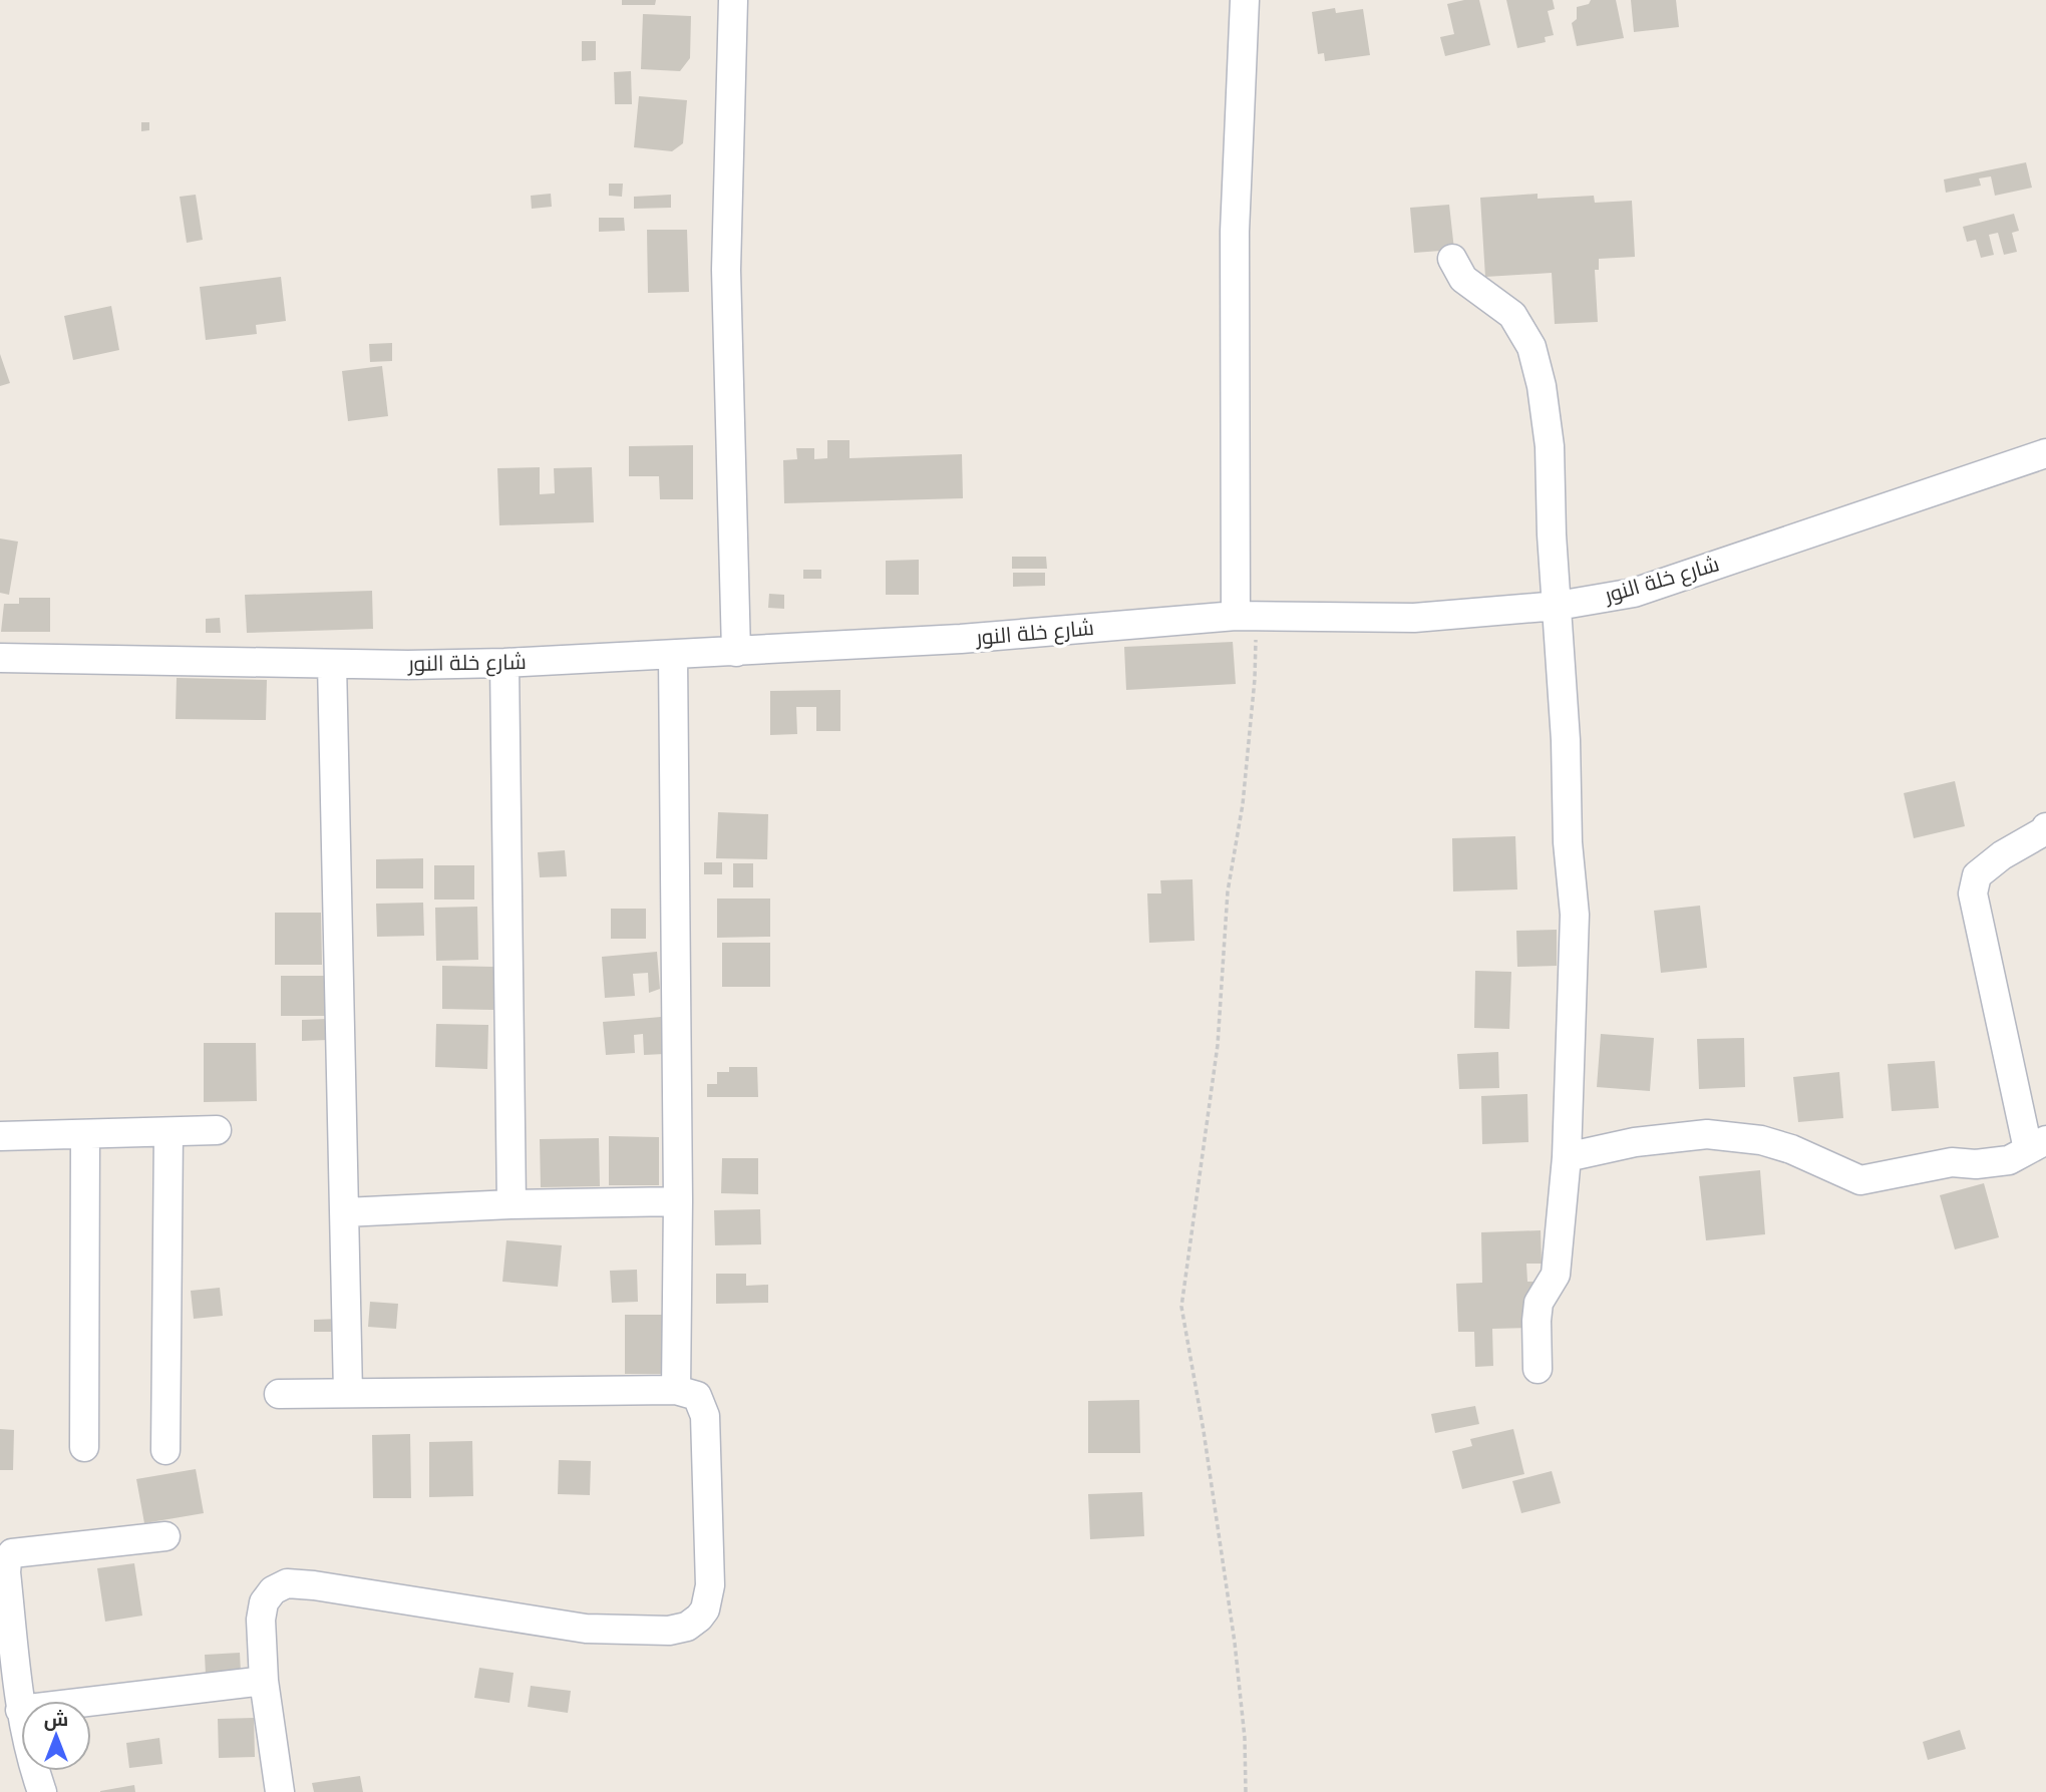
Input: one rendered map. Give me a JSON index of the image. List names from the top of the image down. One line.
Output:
{"streets":{"street":["شارع خلة النور"]},"north":"top"}
